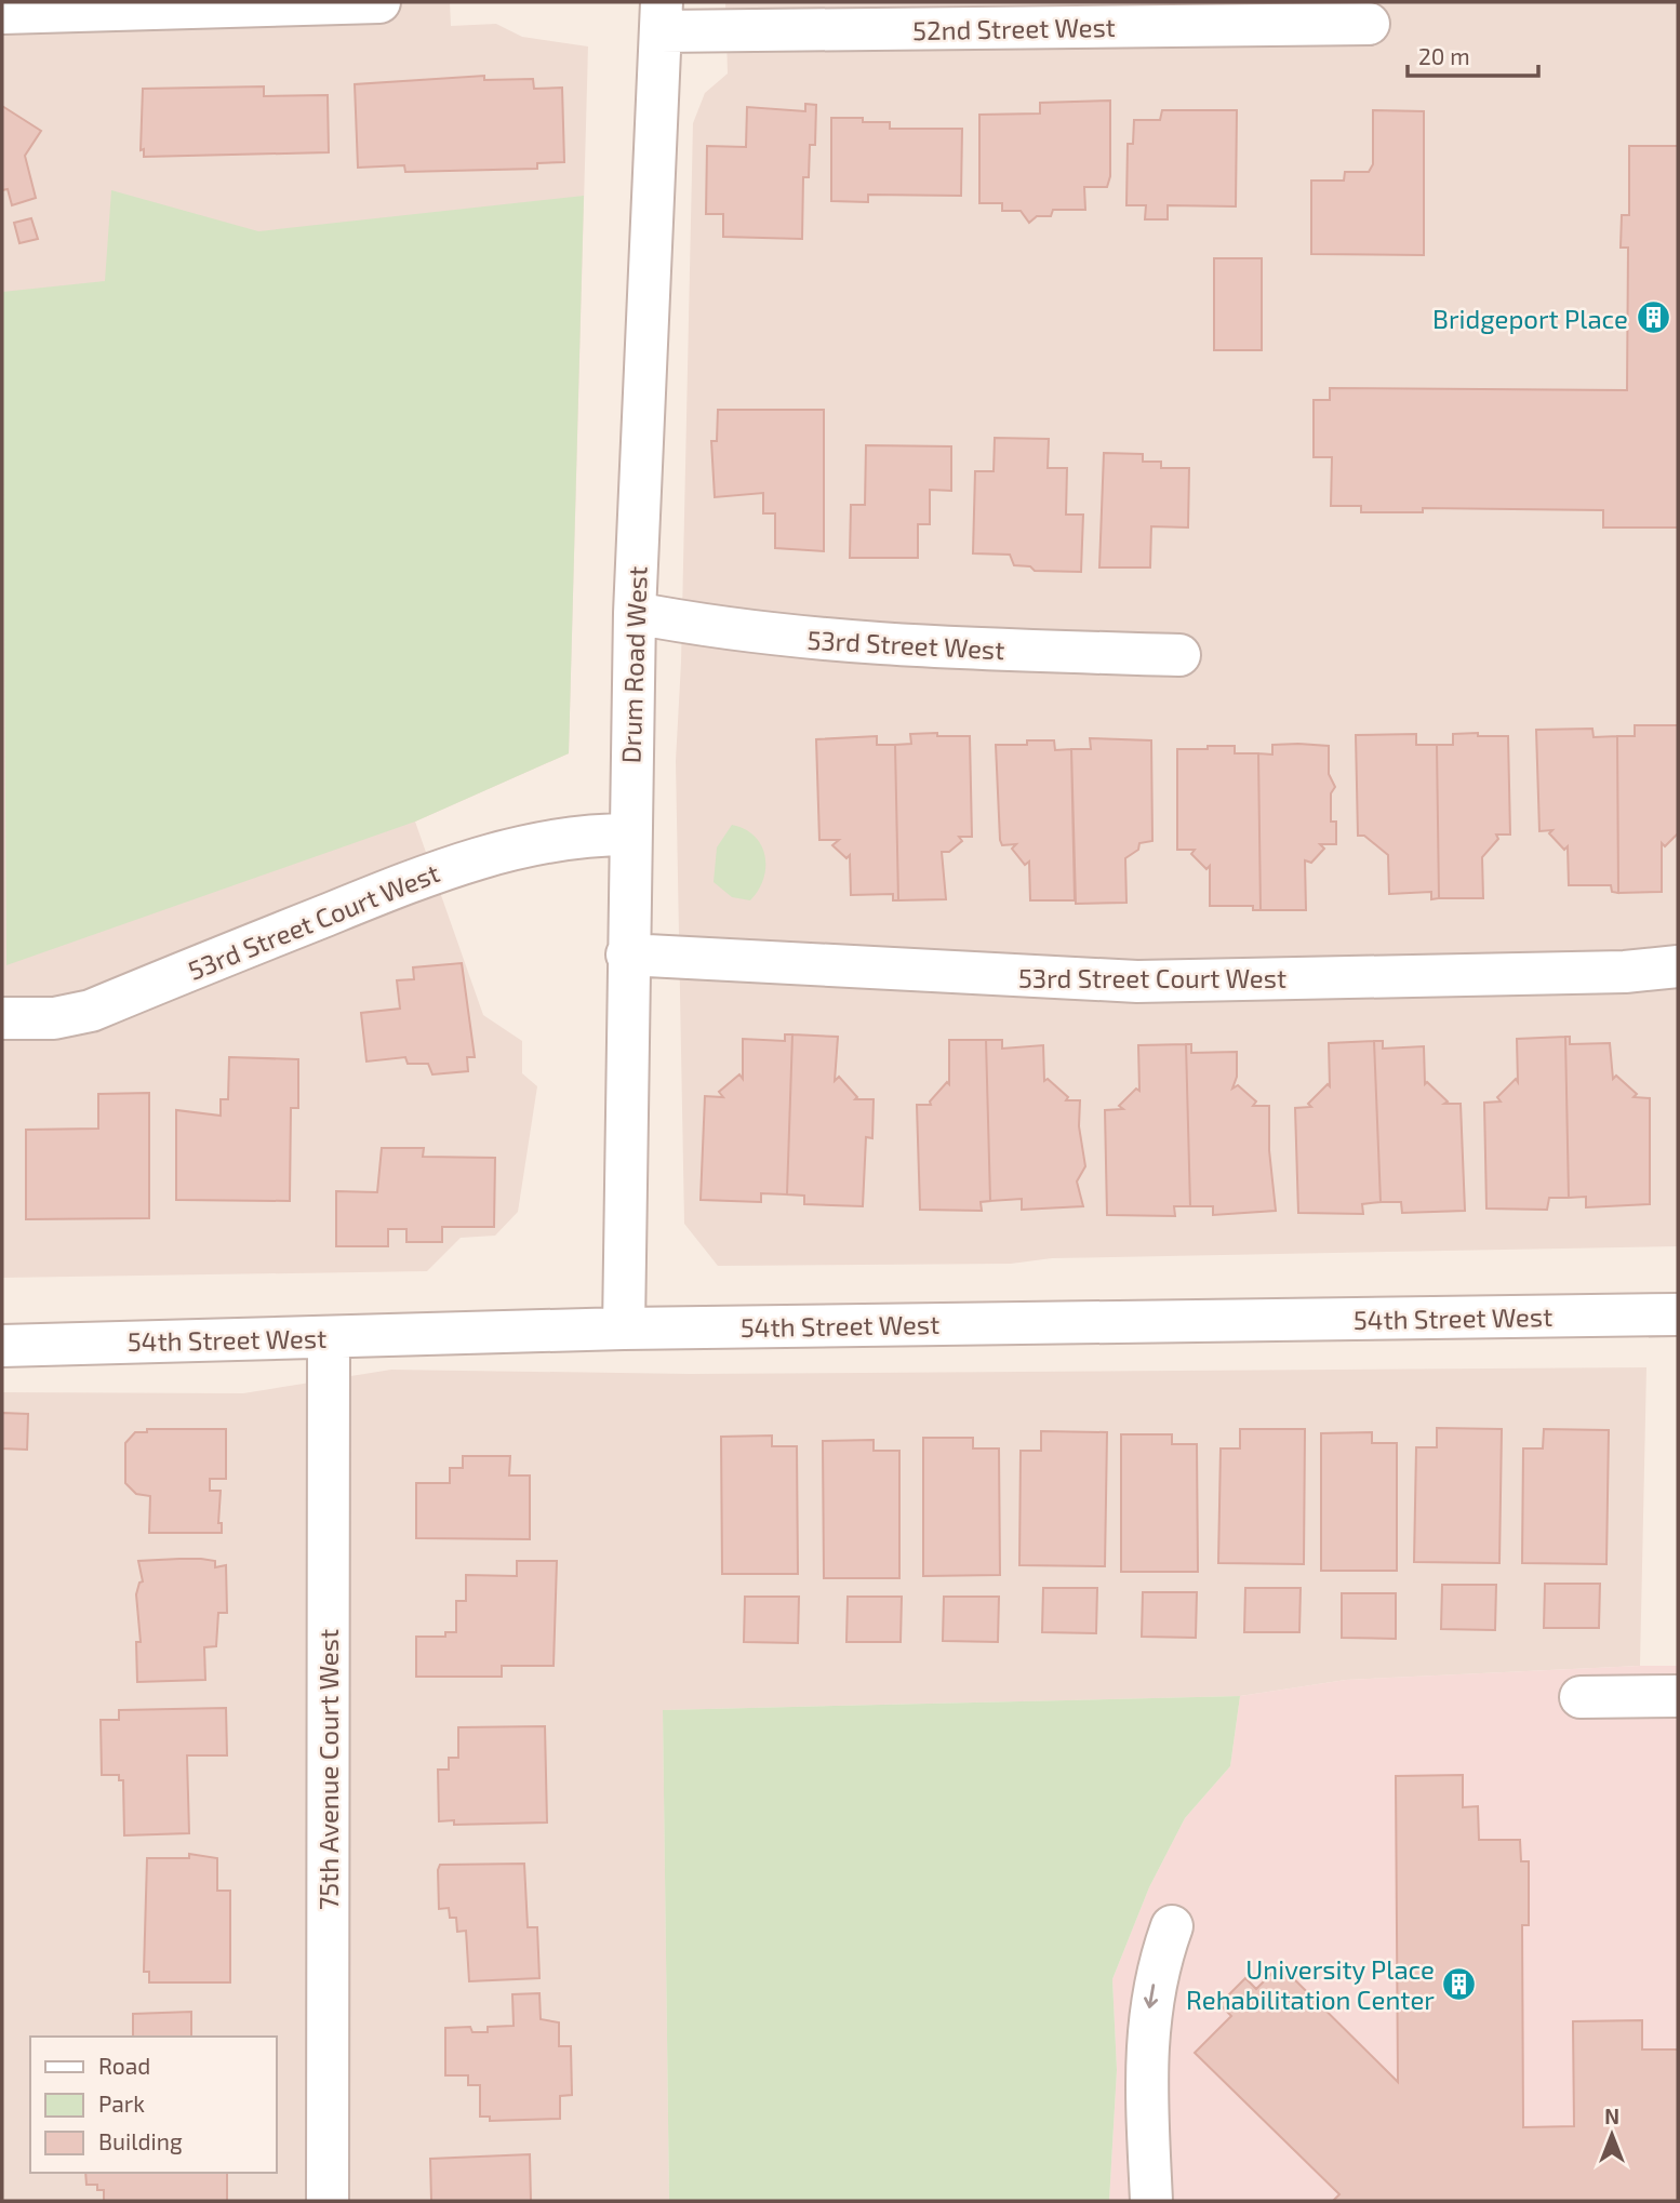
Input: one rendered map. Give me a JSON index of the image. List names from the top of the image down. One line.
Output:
{"streets":{"street":["52nd Street West","53rd Street West","Drum Road West","53rd Street Court West","54th Street West","75th Avenue Court West"]},"crossings":[["52nd Street West","Drum Road West"],["53rd Street West","Drum Road West"],["Drum Road West","53rd Street Court West"],["Drum Road West","54th Street West"],["54th Street West","75th Avenue Court West"]],"places":{"building":["Bridgeport Place","University Place Rehabilitation Center"]},"legend":["Road","Park","Building"],"scale_bar":"20 m","north":"top"}
